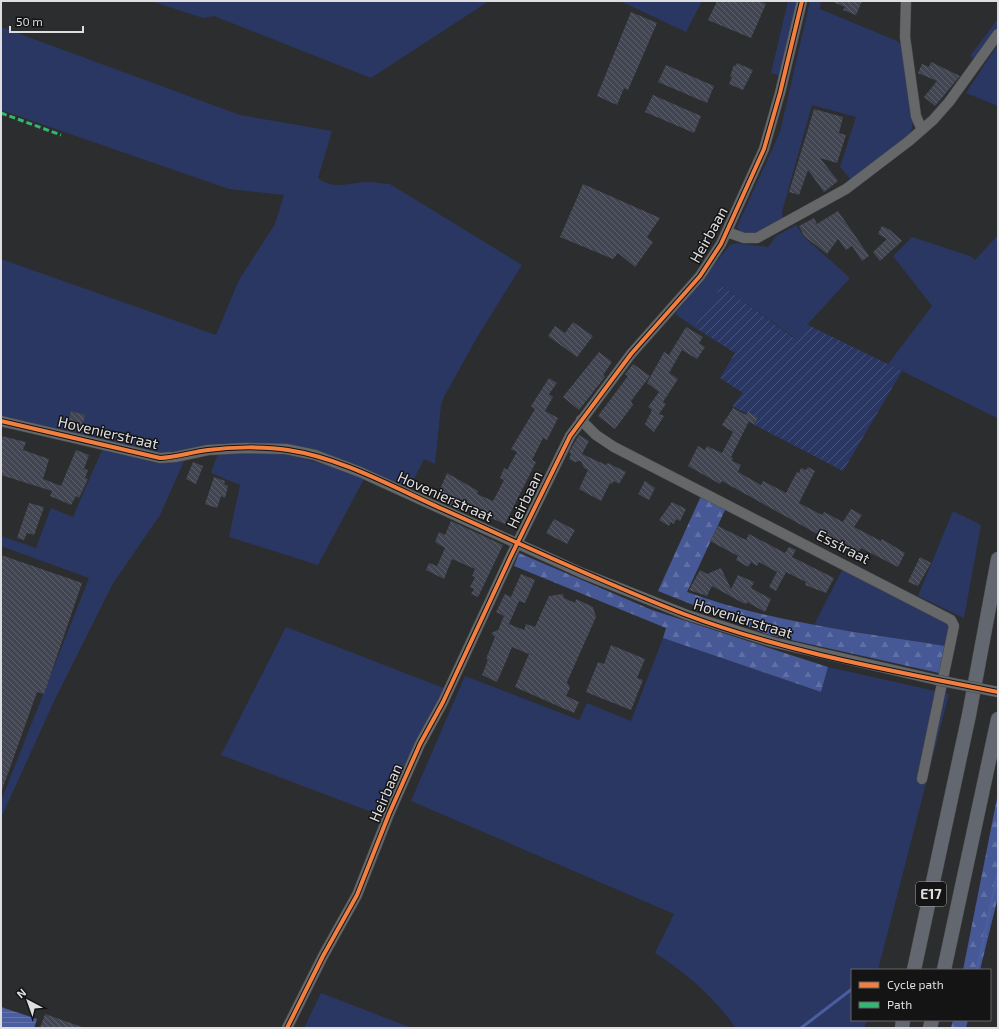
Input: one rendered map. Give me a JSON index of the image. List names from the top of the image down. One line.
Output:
{"streets":{"highway":["E17"],"street":["Heirbaan","Hovenierstraat","Esstraat"]},"crossings":[["Heirbaan","Hovenierstraat"],["Heirbaan","Esstraat"]],"legend":["Cycle path","Path"],"scale_bar":"50 m","north":"top left"}
